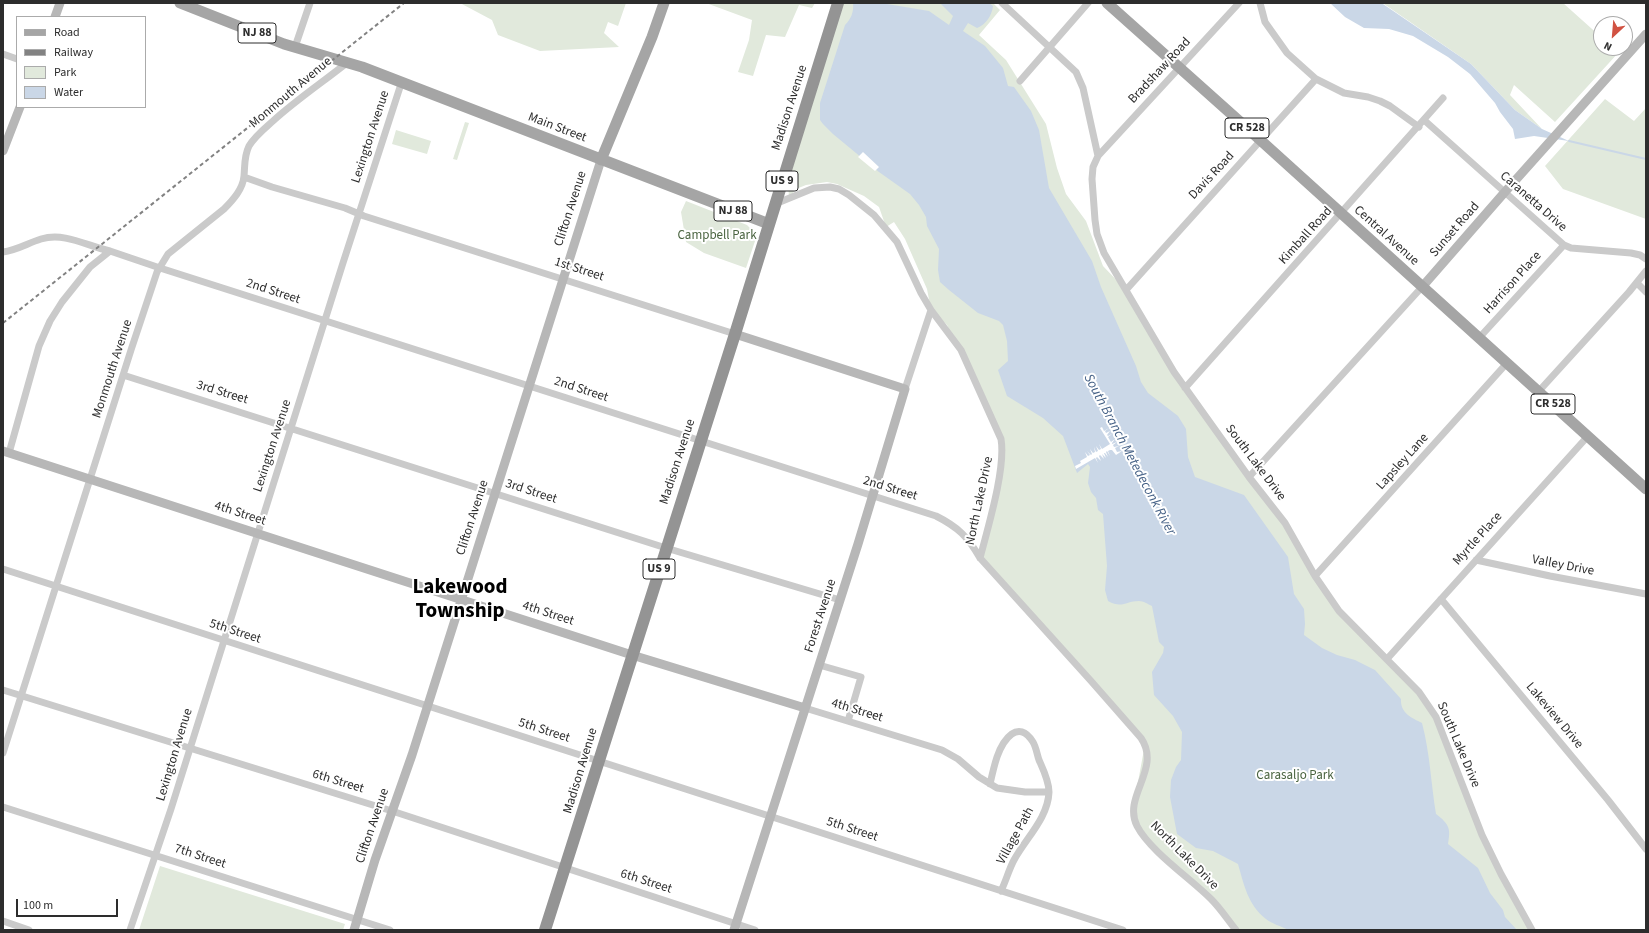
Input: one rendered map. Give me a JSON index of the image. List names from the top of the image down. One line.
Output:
{"streets":{"highway":["Madison Avenue","US 9"],"main road":["NJ 88","Main Street","CR 528","Central Avenue"],"street":["Bradshaw Road","Monmouth Avenue","Lexington Avenue","Davis Road","Caranetta Drive","Clifton Avenue","Sunset Road","Kimball Road","1st Street","Harrison Place","2nd Street","3rd Street","Lapsley Lane","South Lake Drive","North Lake Drive","4th Street","Myrtle Place","Valley Drive","Forest Avenue","5th Street","Lakeview Drive","6th Street","Village Path","7th Street"]},"crossings":[["NJ 88","Main Street"],["Bradshaw Road","Central Avenue"],["Bradshaw Road","South Lake Drive"],["Monmouth Avenue","Main Street"],["Monmouth Avenue","1st Street"],["Monmouth Avenue","2nd Street"],["Monmouth Avenue","3rd Street"],["Monmouth Avenue","4th Street"],["Monmouth Avenue","5th Street"],["Monmouth Avenue","6th Street"],["Madison Avenue","Main Street"],["Madison Avenue","1st Street"],["Madison Avenue","2nd Street"],["Madison Avenue","3rd Street"],["Madison Avenue","North Lake Drive"],["Madison Avenue","4th Street"],["Madison Avenue","5th Street"],["Madison Avenue","6th Street"],["Main Street","Lexington Avenue"],["Main Street","Clifton Avenue"],["Lexington Avenue","1st Street"],["Lexington Avenue","2nd Street"],["Lexington Avenue","3rd Street"],["Lexington Avenue","4th Street"],["Lexington Avenue","5th Street"],["Lexington Avenue","6th Street"],["Lexington Avenue","7th Street"],["Davis Road","Central Avenue"],["Davis Road","South Lake Drive"],["Caranetta Drive","Sunset Road"],["Caranetta Drive","Kimball Road"],["Caranetta Drive","Harrison Place"],["Clifton Avenue","1st Street"],["Clifton Avenue","2nd Street"],["Clifton Avenue","3rd Street"],["Clifton Avenue","4th Street"],["Clifton Avenue","5th Street"],["Clifton Avenue","6th Street"],["Clifton Avenue","7th Street"],["Sunset Road","Central Avenue"],["Sunset Road","South Lake Drive"],["Kimball Road","Central Avenue"],["Kimball Road","South Lake Drive"],["Central Avenue","Harrison Place"],["Central Avenue","Lapsley Lane"],["Central Avenue","Myrtle Place"],["1st Street","Forest Avenue"],["2nd Street","North Lake Drive"],["2nd Street","Forest Avenue"],["3rd Street","Forest Avenue"],["Lapsley Lane","South Lake Drive"],["South Lake Drive","Myrtle Place"],["North Lake Drive","Forest Avenue"],["4th Street","Forest Avenue"],["4th Street","Village Path"],["Myrtle Place","Valley Drive"],["Myrtle Place","Lakeview Drive"],["Forest Avenue","5th Street"],["Forest Avenue","6th Street"],["5th Street","Village Path"]],"districts":["Lakewood Township"],"water":["South Branch Metedeconk River"],"parks":["Campbell Park","Carasaljo Park"],"legend":["Road","Railway","Park","Water"],"scale_bar":"100 m","north":"bottom left"}
